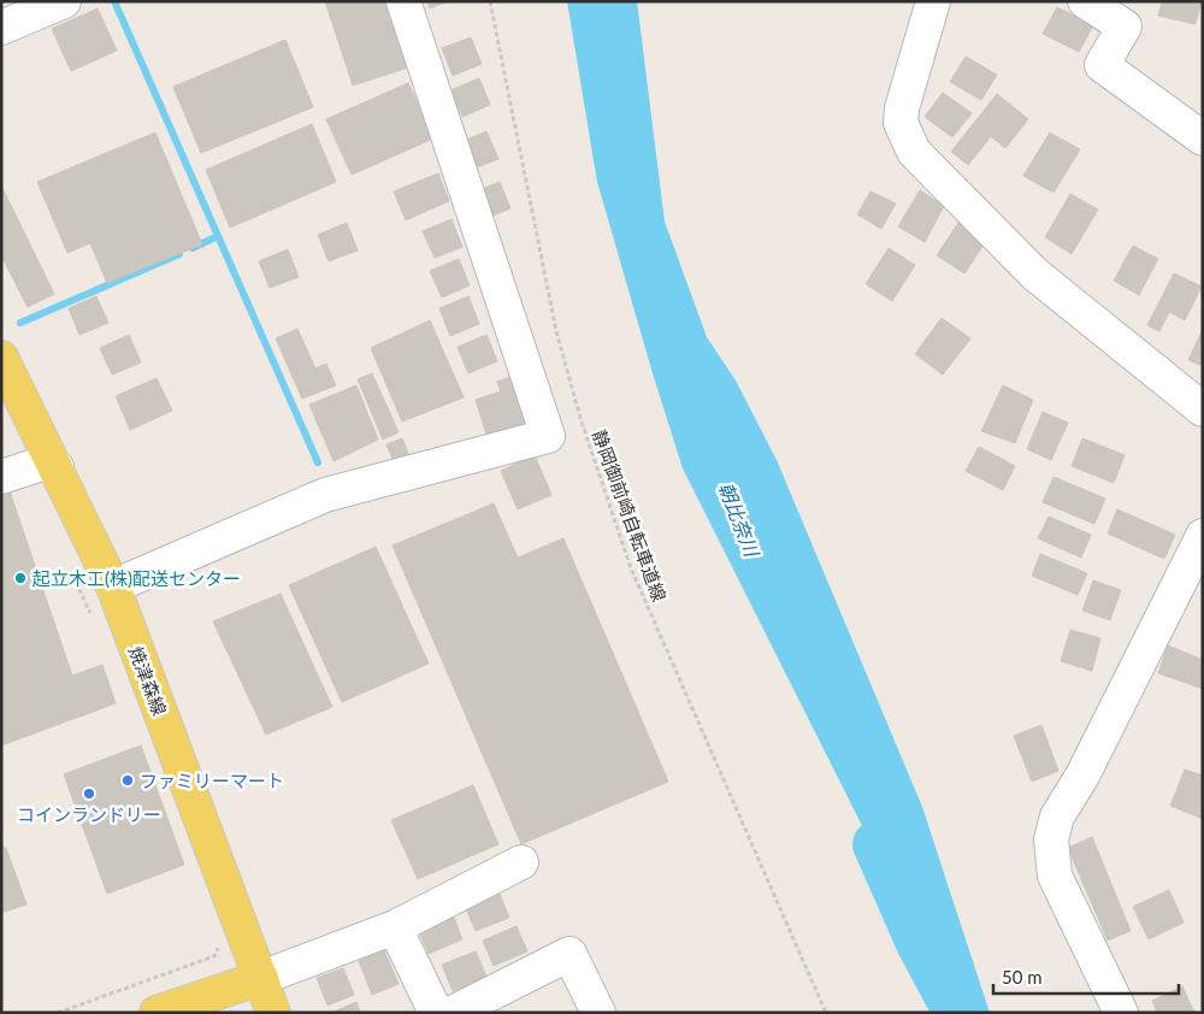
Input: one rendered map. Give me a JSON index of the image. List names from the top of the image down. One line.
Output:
{"streets":{"main road":["焼津森線"],"path":["静岡御前崎自転車道線"]},"water":["朝比奈川"],"places":["起立木工(株)配送センター","ファミリーマート","コインランドリー"],"scale_bar":"50 m"}
